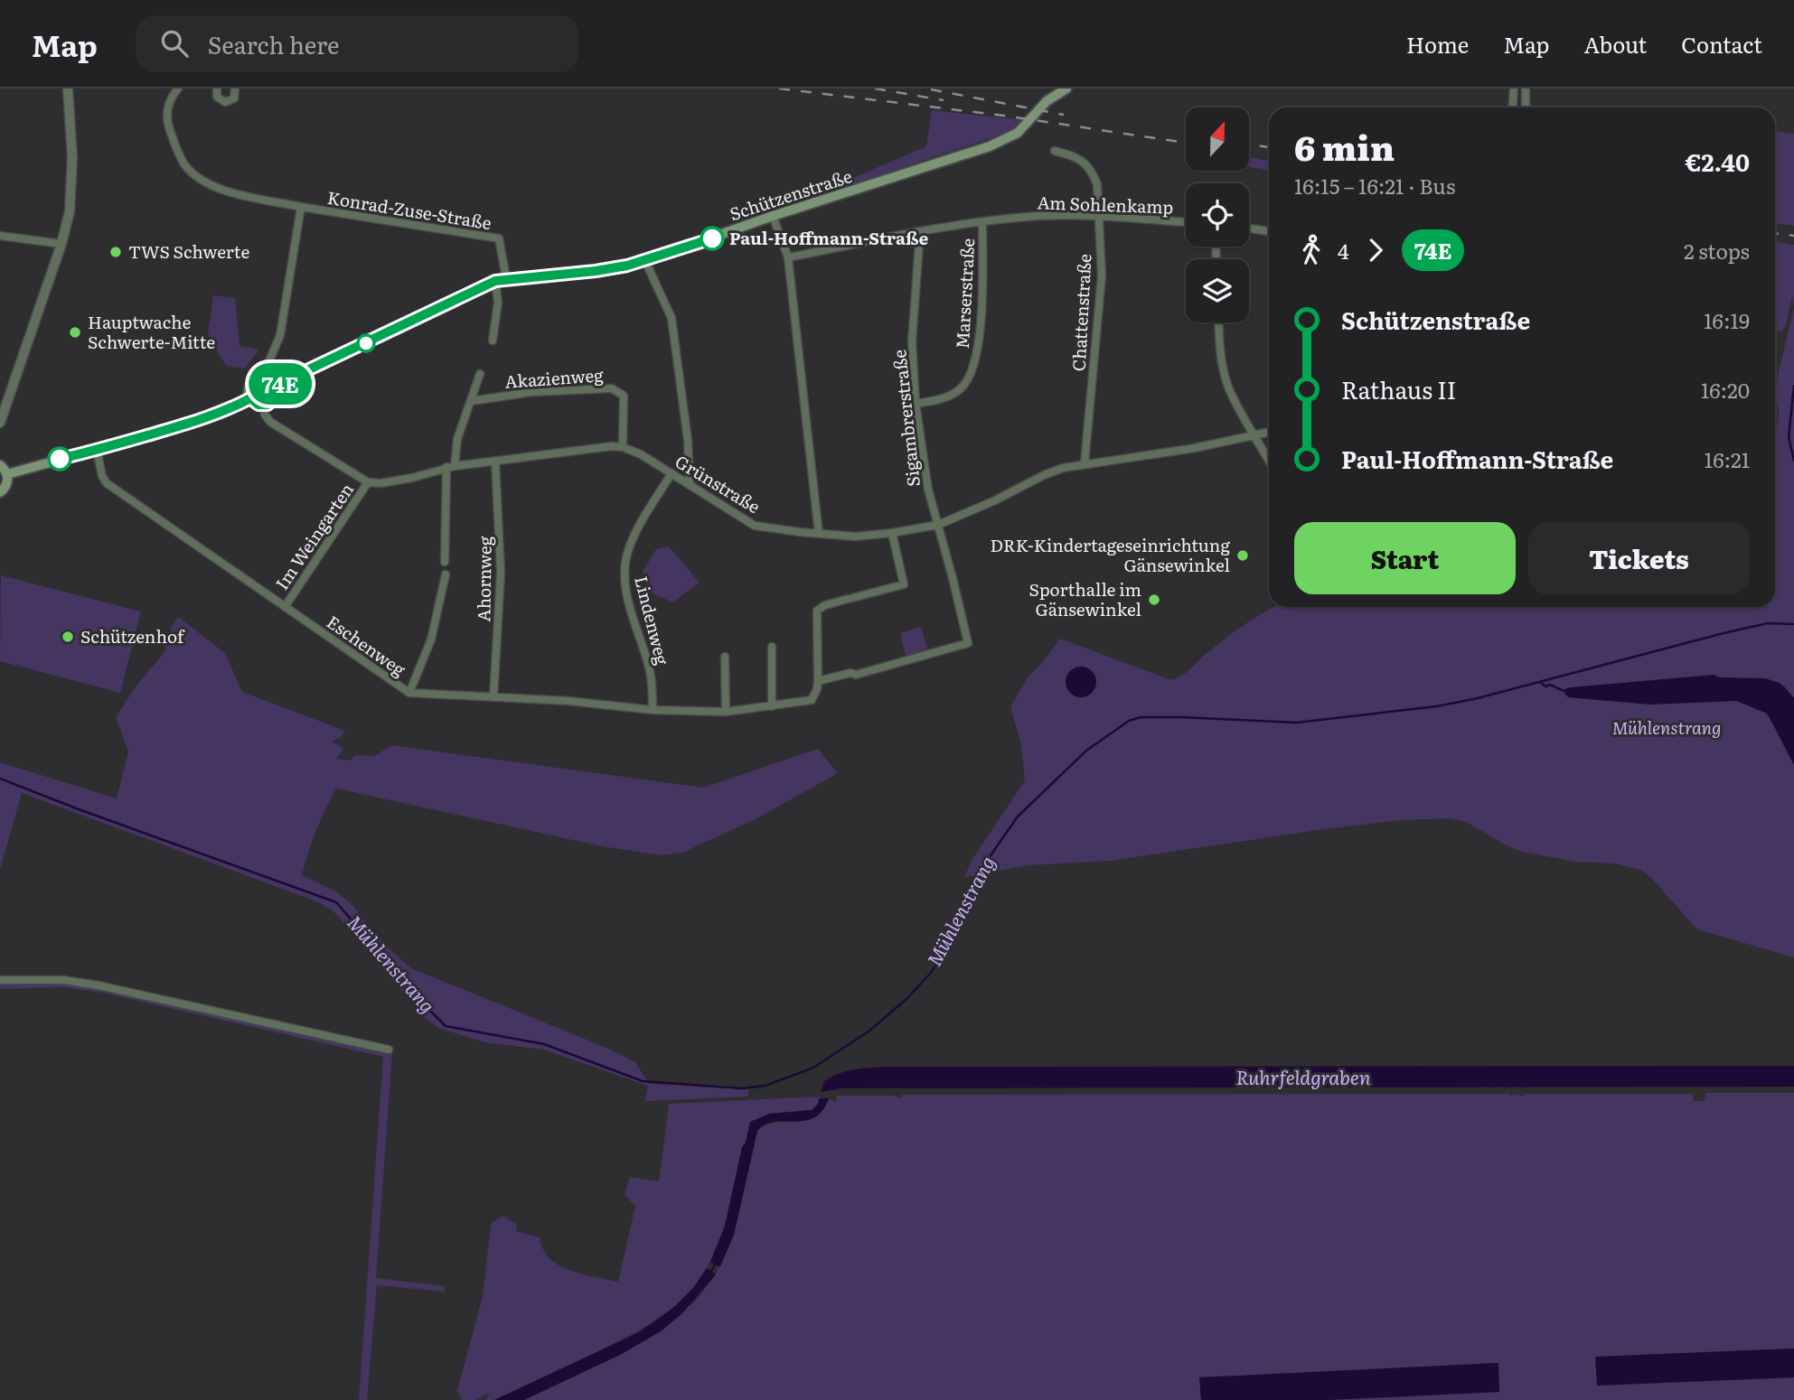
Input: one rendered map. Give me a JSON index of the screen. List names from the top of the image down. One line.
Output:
{"streets":{"main road":["Schützenstraße"],"street":["Am Sohlenkamp","Konrad-Zuse-Straße","Marserstraße","Chattenstraße","Akazienweg","Sigambrerstraße","Grünstraße","Im Weingarten","Ahornweg","Lindenweg","Eschenweg"]},"crossings":[["Schützenstraße","Konrad-Zuse-Straße"],["Am Sohlenkamp","Marserstraße"],["Am Sohlenkamp","Chattenstraße"],["Am Sohlenkamp","Sigambrerstraße"],["Marserstraße","Sigambrerstraße"],["Chattenstraße","Grünstraße"],["Akazienweg","Grünstraße"],["Sigambrerstraße","Grünstraße"],["Sigambrerstraße","Eschenweg"],["Grünstraße","Im Weingarten"],["Grünstraße","Ahornweg"],["Grünstraße","Lindenweg"],["Im Weingarten","Eschenweg"],["Ahornweg","Eschenweg"],["Lindenweg","Eschenweg"]],"water":["Mühlenstrang","Ruhrfeldgraben"],"parks":["Mühlenstrang"],"places":["Paul-Hoffmann-Straße","TWS Schwerte","Hauptwache Schwerte-Mitte","DRK-Kindertageseinrichtung Gänsewinkel","Sporthalle im Gänsewinkel","Schützenhof"],"lines":["bus line 74E"],"north":"top","page":{"header":"Map","search":"Search here","nav":["Home","Map","About","Contact"],"on_map":"74E","heading":["6 min","16:15 – 16:21 · Bus","€2.40"],"legs":["4","74E","2 stops"],"list":[{"name":"Schützenstraße","value":"16:19"},{"name":"Rathaus II","value":"16:20"},{"name":"Paul-Hoffmann-Straße","value":"16:21"}],"buttons":["Start","Tickets"]}}
